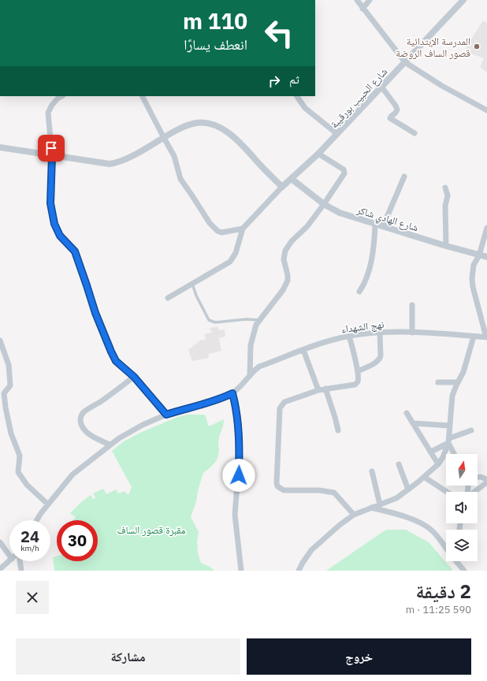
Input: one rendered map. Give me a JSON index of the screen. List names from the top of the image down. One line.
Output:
{"streets":{"street":["شارع الحبيب بورقيبة","شارع الهادي شاكر","نهج الشهداء"]},"crossings":[["شارع الحبيب بورقيبة","شارع الهادي شاكر"]],"parks":["مقبرة قصور الساف"],"places":["المدرسة الإبتدائية قصور الساف الروضة"],"north":"top","page":{"turn":["110 m","انعطف يسارًا"],"then":"ثم","speed":"24 km/h","limit":"30","heading":["2 دقيقة","590 m · 11:25"],"buttons":["خروج","مشاركة"]}}
